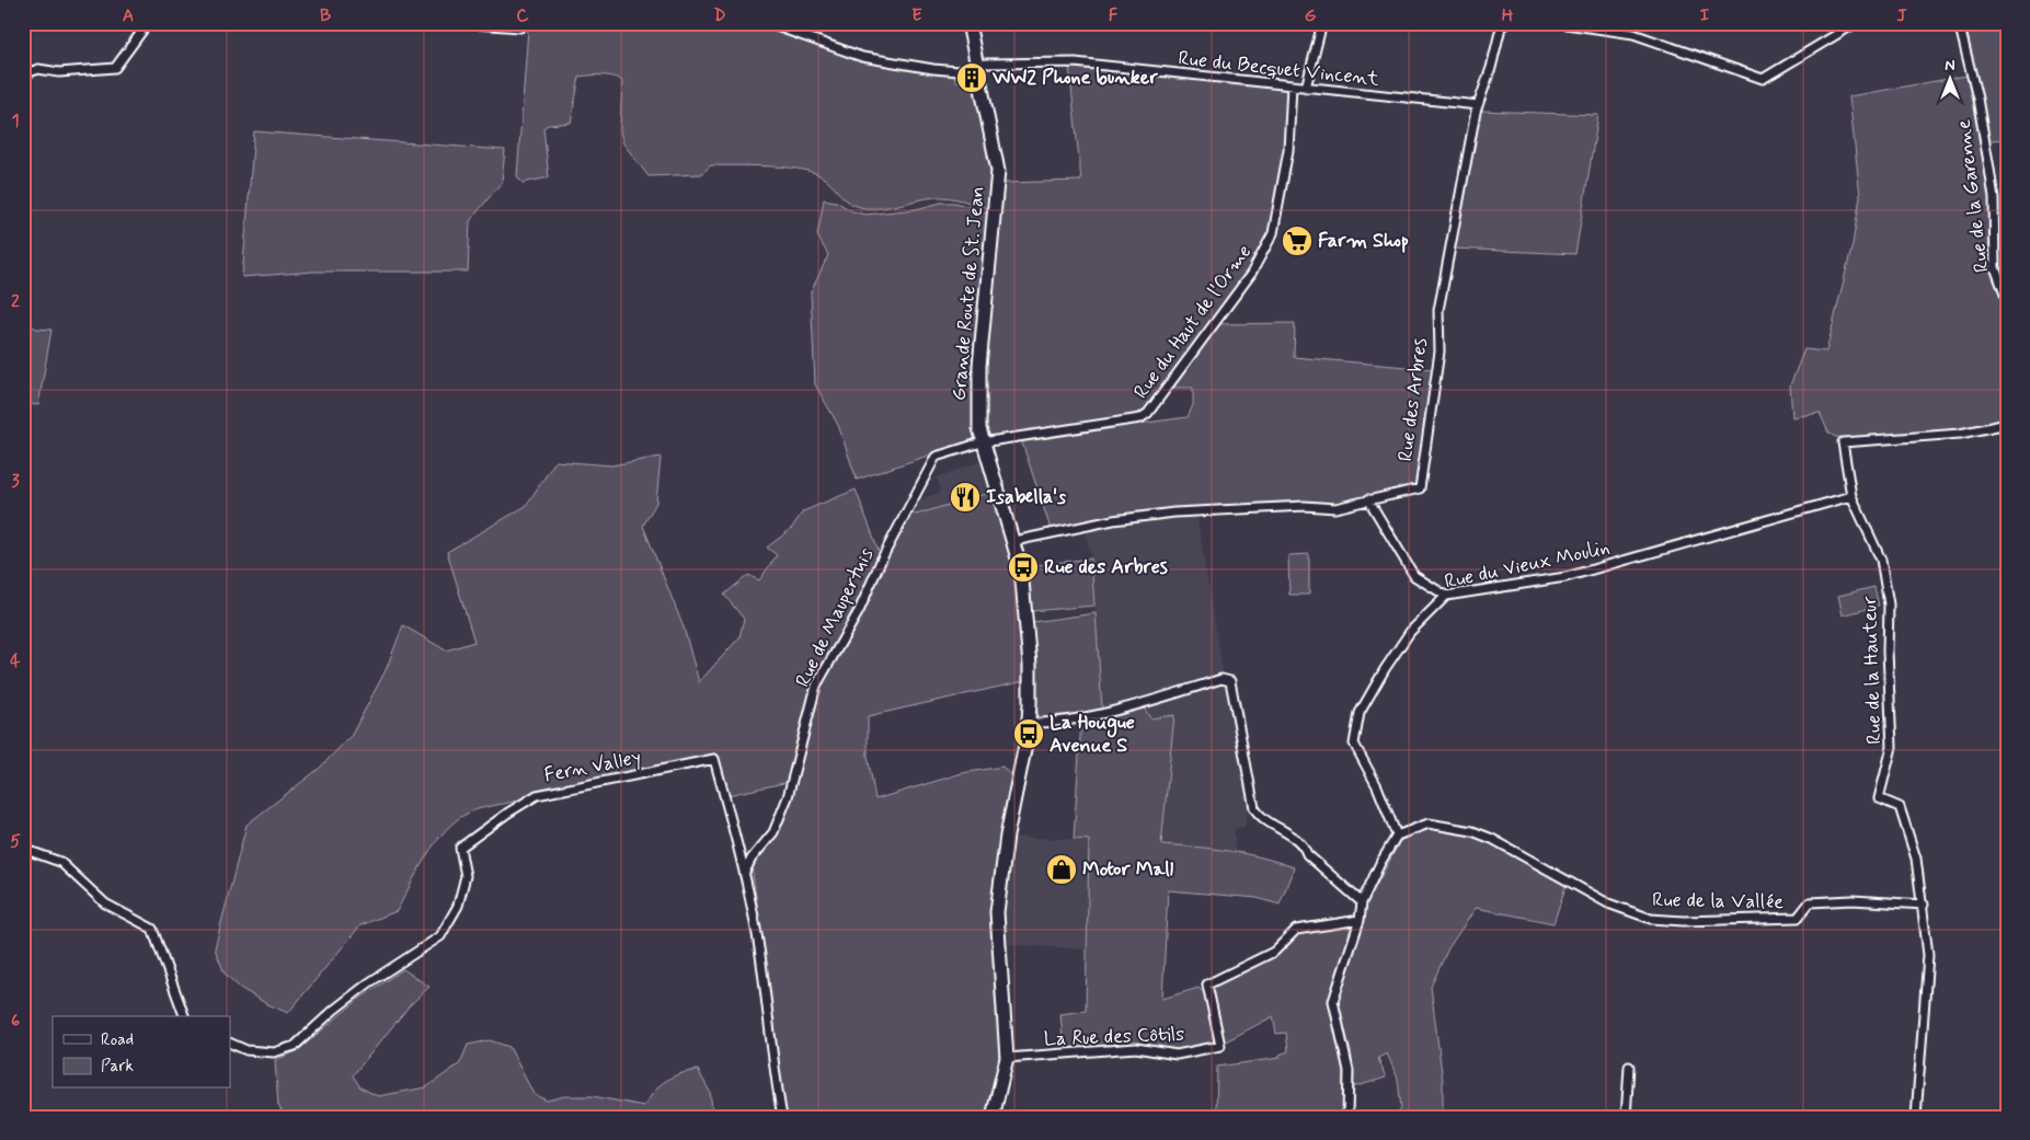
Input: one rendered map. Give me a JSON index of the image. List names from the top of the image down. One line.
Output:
{"streets":{"main road":["Grande Route de St. Jean"],"street":["Rue du Becquet Vincent","Rue de la Garenne","Rue du Haut de l'Orme","Rue des Arbres","Rue du Vieux Moulin","Rue de Maupertuis","Rue de la Hauteur","Fern Valley","Rue de la Vallée","La Rue des Côtils"]},"crossings":[["Rue du Becquet Vincent","Grande Route de St. Jean"],["Rue du Becquet Vincent","Rue du Haut de l'Orme"],["Rue du Becquet Vincent","Rue des Arbres"],["Grande Route de St. Jean","Rue du Haut de l'Orme"],["Grande Route de St. Jean","Rue des Arbres"],["Grande Route de St. Jean","Rue de Maupertuis"],["Grande Route de St. Jean","La Rue des Côtils"],["Rue du Haut de l'Orme","Rue de Maupertuis"],["Rue du Vieux Moulin","Rue de la Hauteur"],["Rue du Vieux Moulin","Rue de la Vallée"],["Rue de Maupertuis","Fern Valley"],["Rue de la Hauteur","Rue de la Vallée"]],"places":{"building":["WW2 Phone bunker"],"supermarket":["Farm Shop"],"restaurant":["Isabella's"],"bus stop":["Rue des Arbres","La Hougue Avenue S"],"shop":["Motor Mall"]},"legend":["Road","Park"],"north":"top","grid":{"columns":["A","B","C","D","E","F","G","H","I","J"],"rows":["1","2","3","4","5","6"]}}
